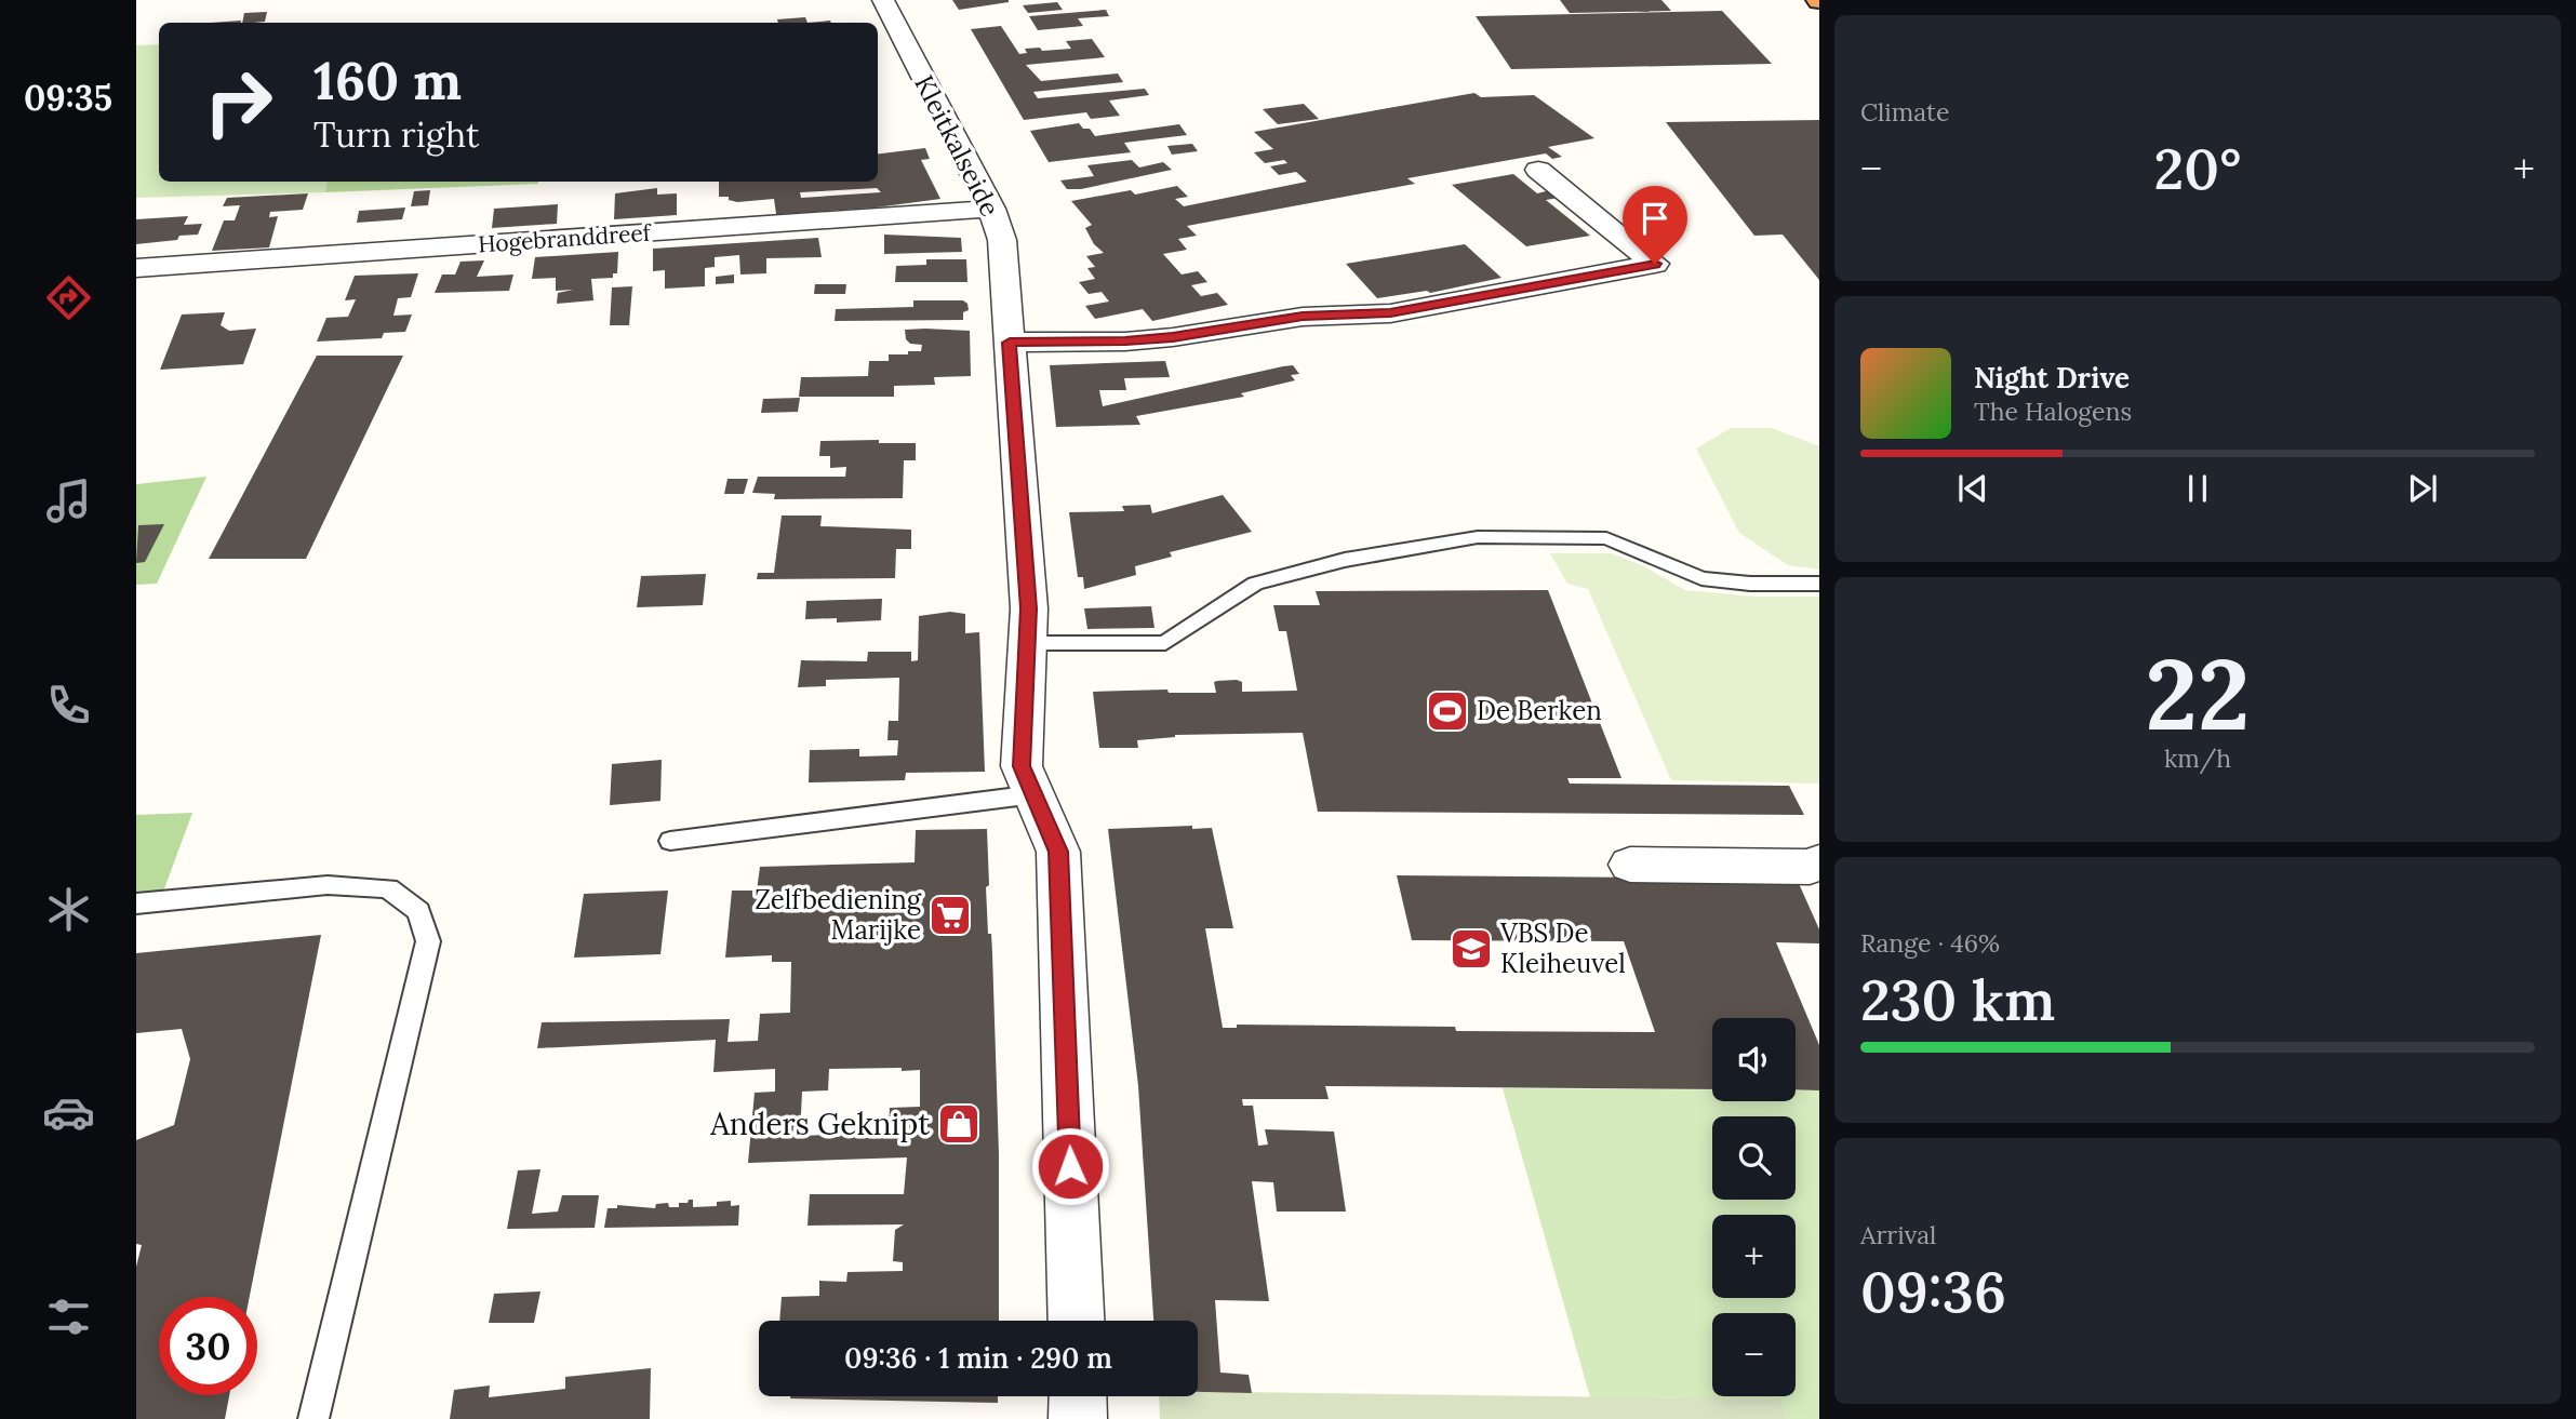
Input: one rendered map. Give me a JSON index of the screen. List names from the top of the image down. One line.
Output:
{"streets":{"street":["Kleitkalseide","Hogebranddreef"]},"crossings":[["Kleitkalseide","Hogebranddreef"]],"places":{"sports":["De Berken"],"supermarket":["Zelfbediening Marijke"],"school or university":["VBS De Kleiheuvel"],"shop":["Anders Geknipt"]},"page":{"tabs":"09:35","tile":["Climate",["22","km/h"],["Range · 46%","230 km"],["Arrival","09:36"]],"turn":["160 m","Turn right"],"heat":["−","20°","+"],"song":["Night Drive","The Halogens"],"map_buttons":["+","−"],"limit":"30","trip":"09:36 · 1 min · 290 m"}}
